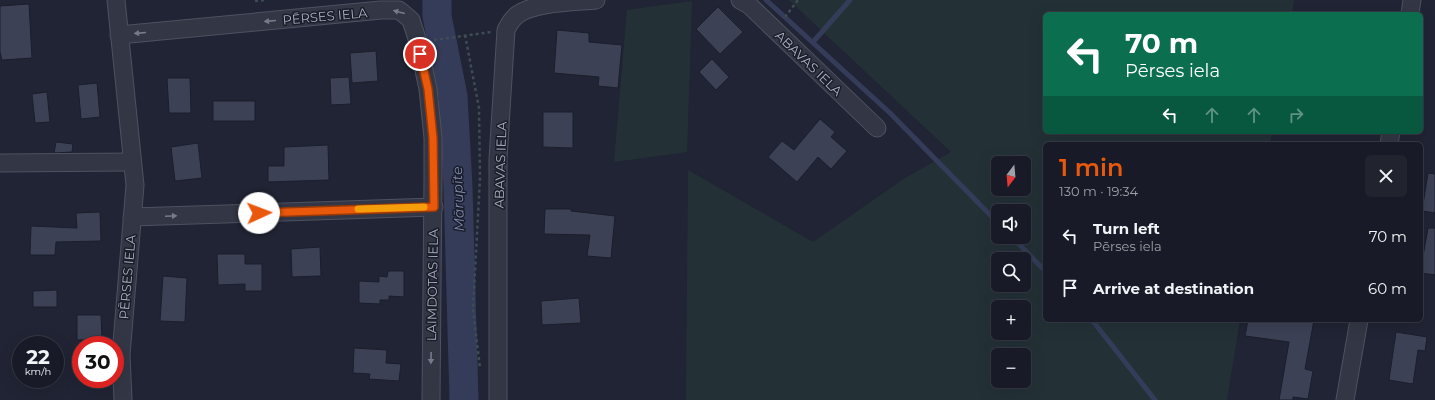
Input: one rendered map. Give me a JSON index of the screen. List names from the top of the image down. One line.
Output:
{"streets":{"street":["PĒRSES IELA","ABAVAS IELA","LAIMDOTAS IELA"]},"crossings":[["PĒRSES IELA","LAIMDOTAS IELA"]],"one_way":["LAIMDOTAS IELA"],"water":["Mārupīte"],"north":"bottom","page":{"turn":["70 m","Pērses iela"],"heading":["1 min","130 m · 19:34"],"map_buttons":["+","−"],"list":[{"name":"Turn left","note":"Pērses iela","value":"70 m"},{"name":"Arrive at destination","value":"60 m"}],"speed":"22 km/h","limit":"30"}}
